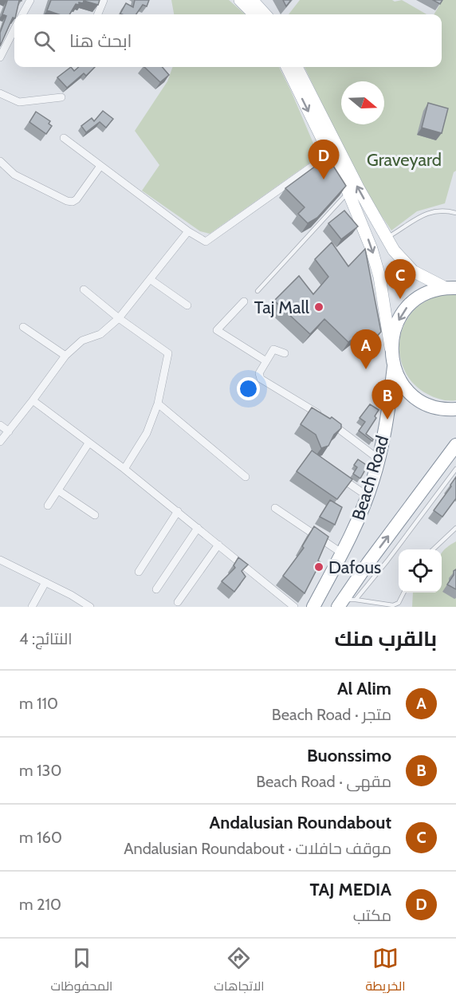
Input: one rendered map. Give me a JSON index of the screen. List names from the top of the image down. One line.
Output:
{"streets":{"highway":["Beach Road"]},"parks":["Graveyard"],"places":["Taj Mall","Dafous"],"north":"right","page":{"search":"ابحث هنا","pins":["D","C","A","B"],"heading":["بالقرب منك","النتائج: 4"],"list":[{"mark":"A","name":"Al Alim","note":"متجر · Beach Road","value":"110 m"},{"mark":"B","name":"Buonssimo","note":"مقهى · Beach Road","value":"130 m"},{"mark":"C","name":"Andalusian Roundabout","note":"موقف حافلات · Andalusian Roundabout","value":"160 m"},{"mark":"D","name":"TAJ MEDIA","note":"مكتب","value":"210 m"}],"nav":["الخريطة","الاتجاهات","المحفوظات"]}}
